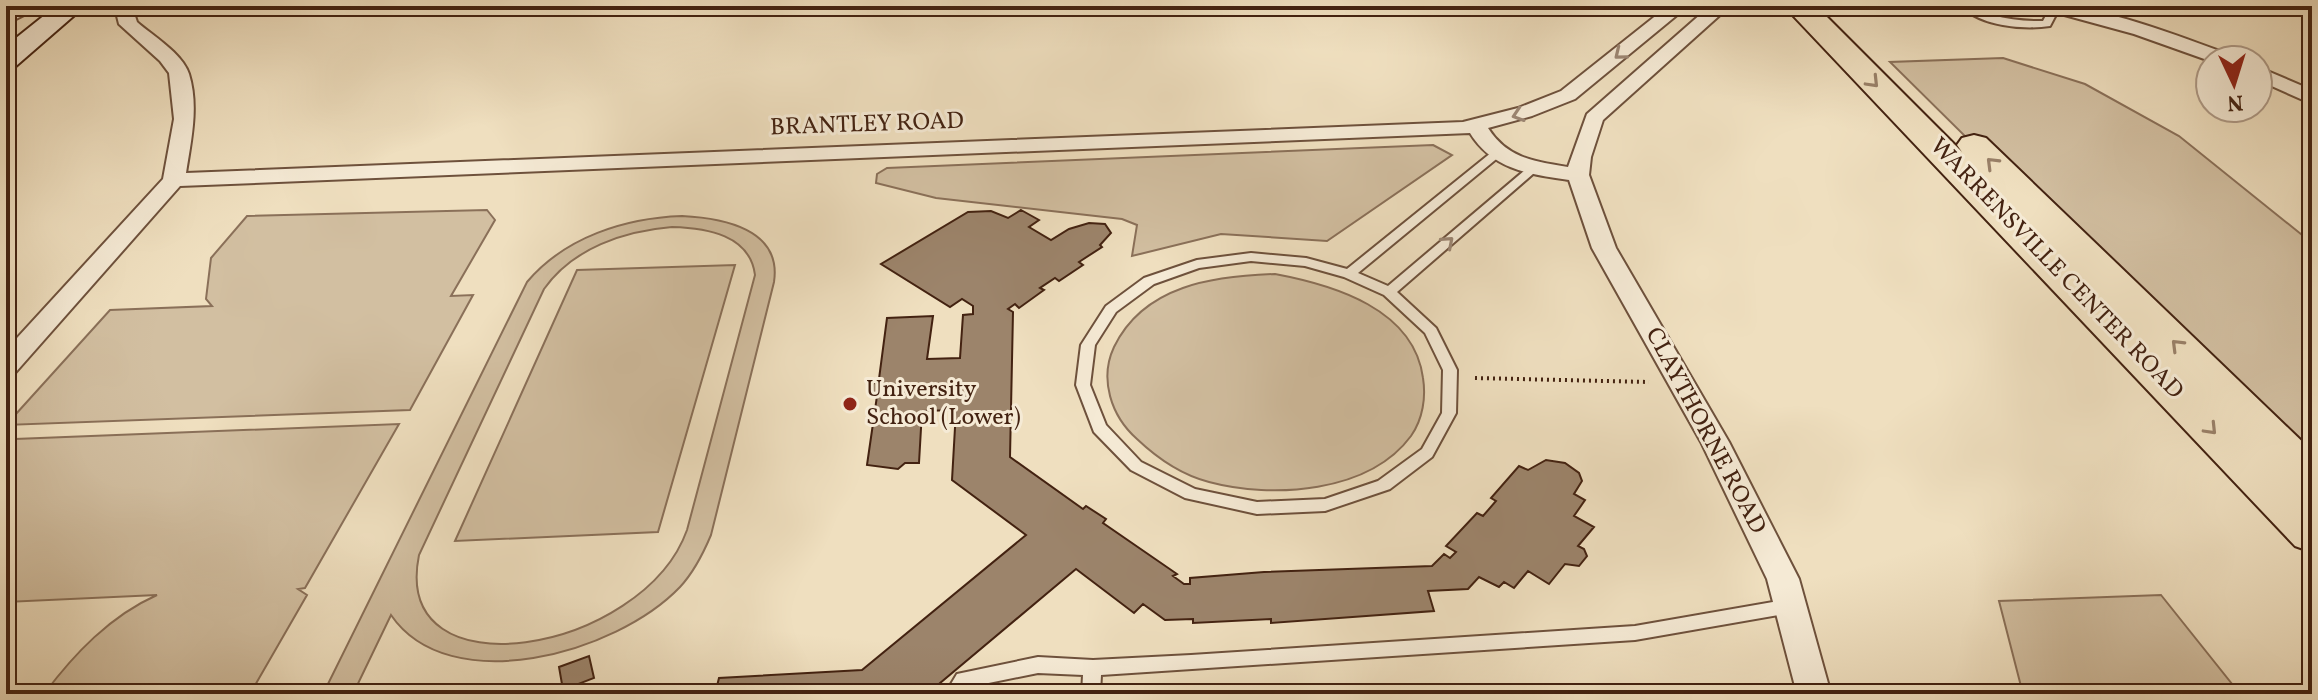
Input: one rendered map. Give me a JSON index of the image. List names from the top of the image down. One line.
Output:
{"streets":{"main road":["WARRENSVILLE CENTER ROAD"],"street":["BRANTLEY ROAD","CLAYTHORNE ROAD"]},"places":["University School (Lower)"],"north":"bottom"}
